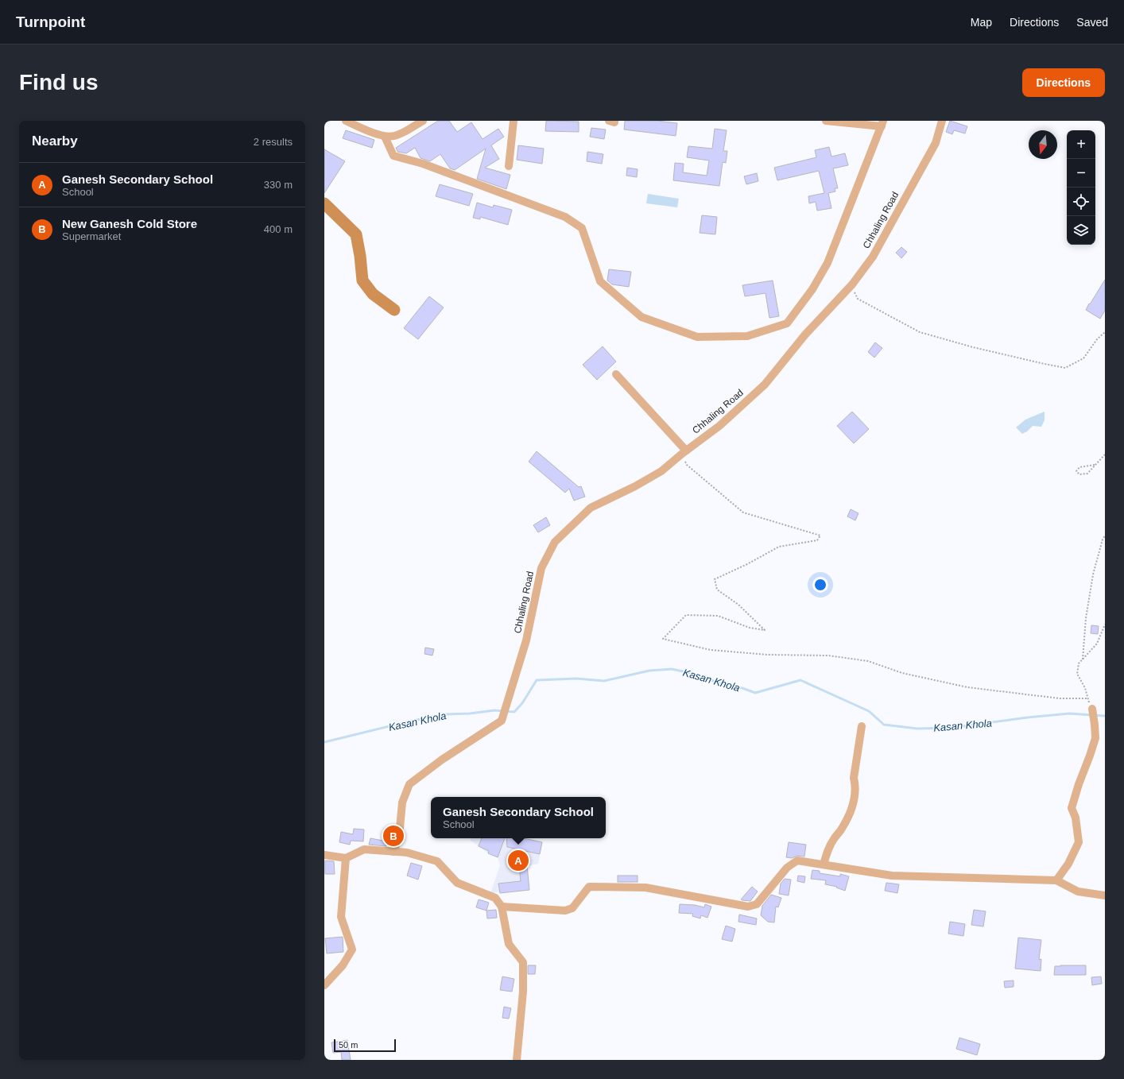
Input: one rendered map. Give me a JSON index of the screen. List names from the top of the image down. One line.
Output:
{"streets":{"street":["Chhaling Road"]},"water":["Kasan Khola"],"scale_bar":"50 m","north":"bottom","page":{"header":"Turnpoint","nav":["Map","Directions","Saved"],"buttons":"Directions","title":"Find us","heading":["Nearby","2 results"],"map_buttons":["+","−"],"list":[{"mark":"A","name":"Ganesh Secondary School","note":"School","value":"330 m"},{"mark":"B","name":"New Ganesh Cold Store","note":"Supermarket","value":"400 m"}],"popup":["Ganesh Secondary School","School"],"pins":["B","A"],"scale":"50 m"}}
